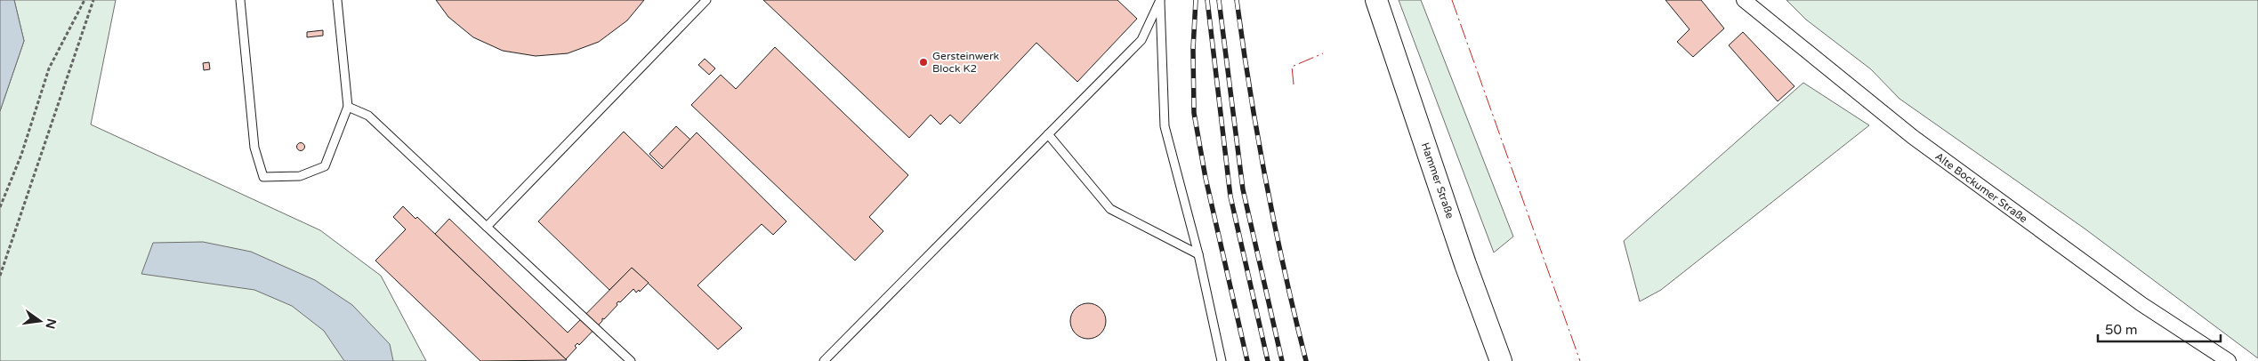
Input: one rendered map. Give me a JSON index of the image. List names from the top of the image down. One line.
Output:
{"streets":{"main road":["Hammer Straße"],"street":["Alte Bockumer Straße"]},"places":["Gersteinwerk Block K2"],"scale_bar":"50 m","north":"right"}
